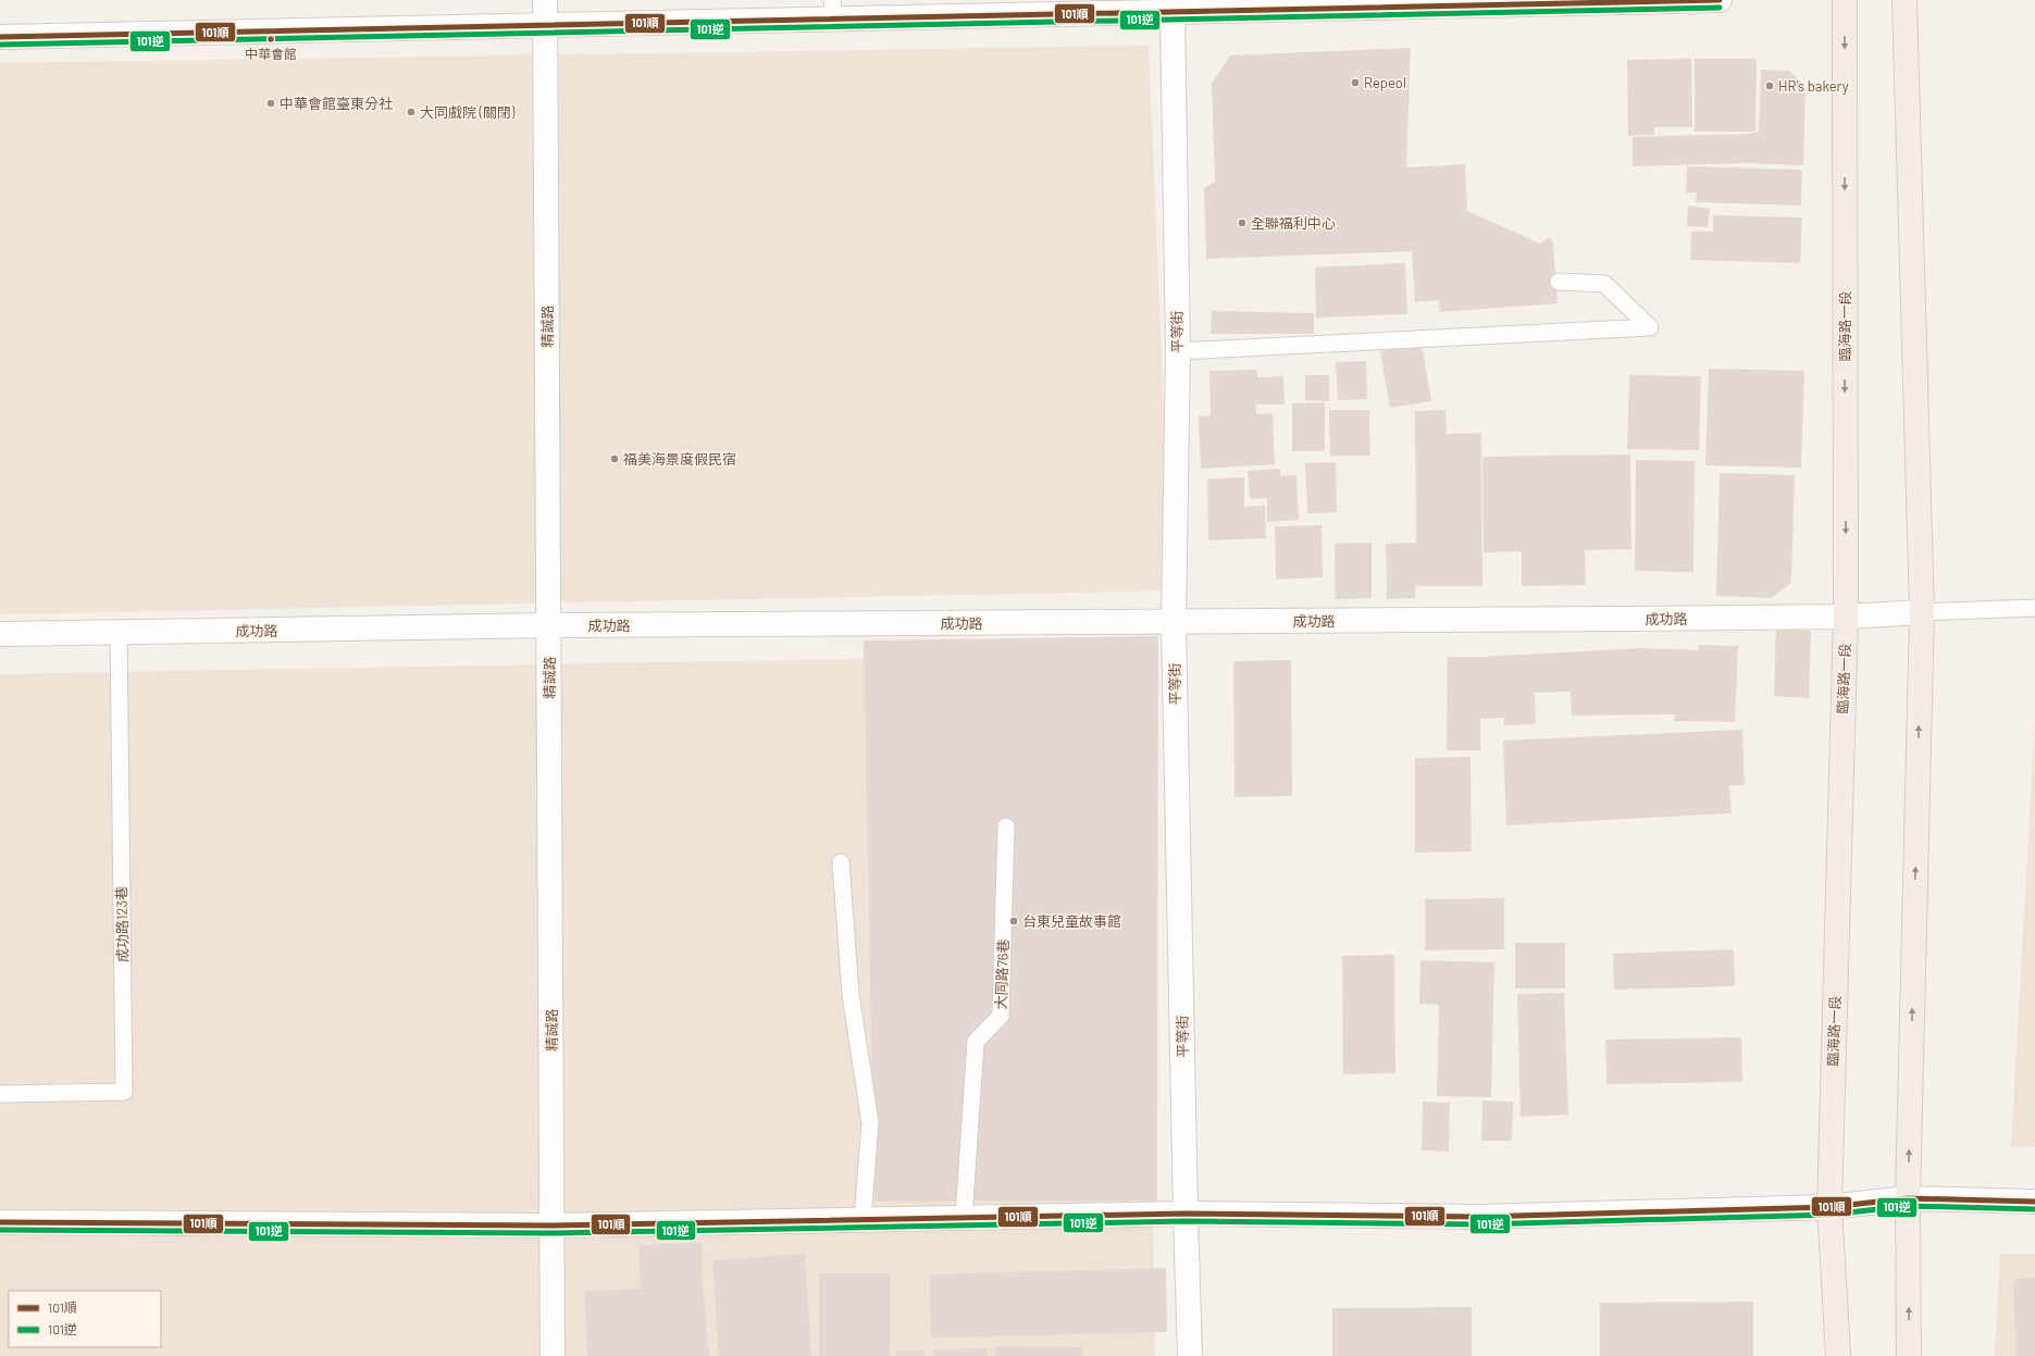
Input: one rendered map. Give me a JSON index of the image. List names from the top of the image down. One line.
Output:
{"streets":{"main road":["臨海路一段"],"street":["精誠路","平等街","成功路"],"lane":["成功路123巷","大同路76巷"]},"crossings":[["精誠路","成功路"],["臨海路一段","成功路"],["平等街","成功路"],["成功路","成功路123巷"]],"places":["中華會館","Repeol","HR's bakery","中華會館臺東分社","大同戲院 (關閉)","全聯福利中心","福美海景度假民宿","台東兒童故事館"],"lines":["transit line 101順","transit line 101逆"],"legend":["101順","101逆"]}
